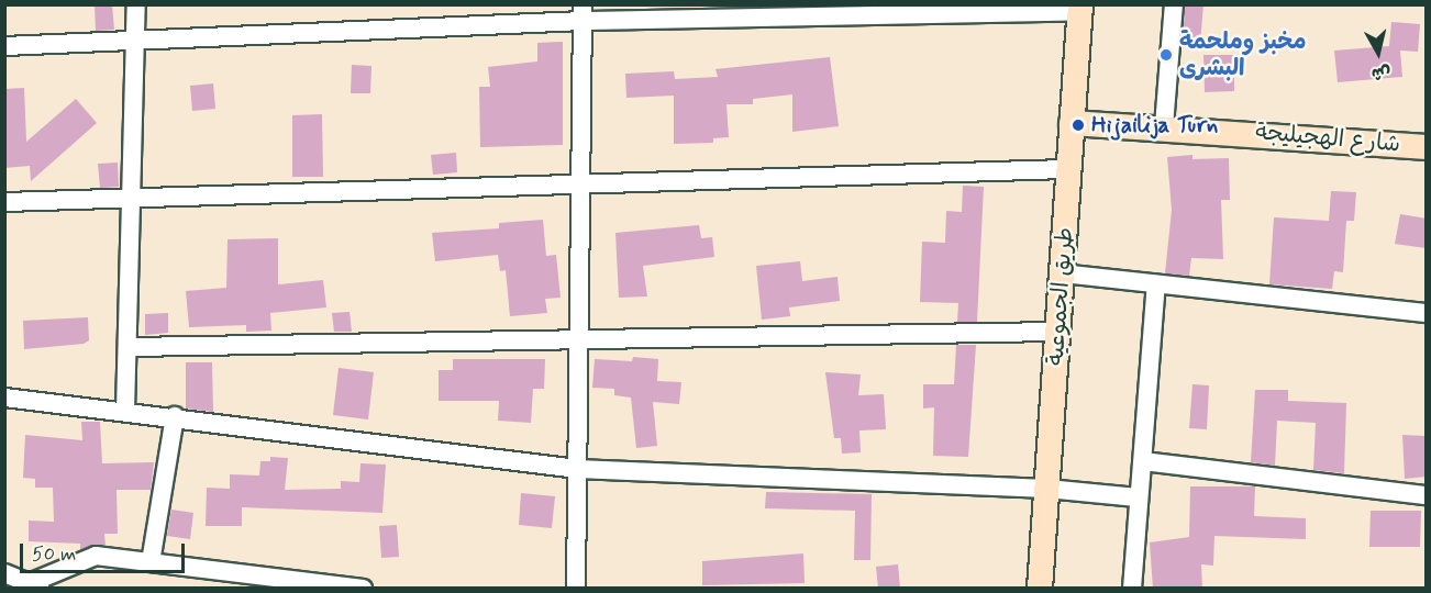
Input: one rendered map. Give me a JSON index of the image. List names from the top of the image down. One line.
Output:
{"streets":{"main road":["شارع الهجيليجة","طريق الجموعية"]},"crossings":[["شارع الهجيليجة","طريق الجموعية"]],"places":["مخبز وملحمة البشرى","Hijailija Turn"],"scale_bar":"50 m","north":"bottom"}
